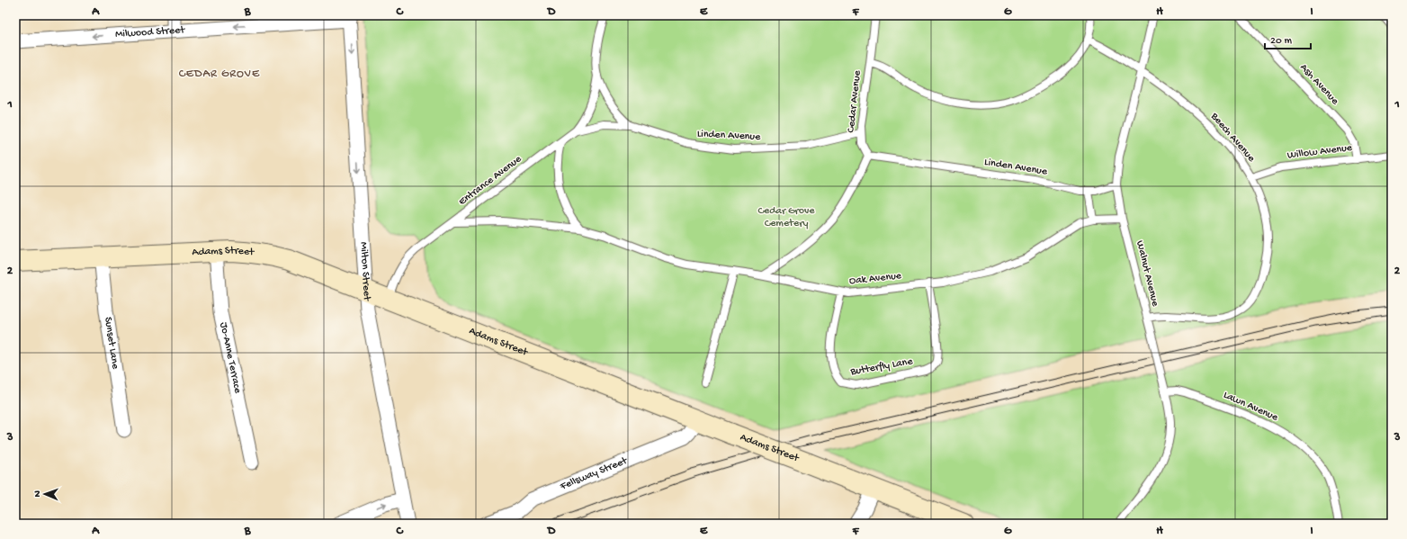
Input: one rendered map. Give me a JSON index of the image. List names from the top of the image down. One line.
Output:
{"streets":{"main road":["Adams Street"],"street":["Milwood Street","Milton Street","Sunset Lane","Jo-Anne Terrace","Fellsway Street"],"lane":["Ash Avenue","Cedar Avenue","Linden Avenue","Beech Avenue","Willow Avenue","Entrance Avenue","Walnut Avenue","Oak Avenue","Butterfly Lane","Lawn Avenue"]},"crossings":[["Milwood Street","Milton Street"],["Ash Avenue","Willow Avenue"],["Cedar Avenue","Linden Avenue"],["Linden Avenue","Entrance Avenue"],["Linden Avenue","Walnut Avenue"],["Beech Avenue","Willow Avenue"],["Beech Avenue","Walnut Avenue"],["Entrance Avenue","Adams Street"],["Entrance Avenue","Oak Avenue"],["Adams Street","Milton Street"],["Adams Street","Sunset Lane"],["Adams Street","Jo-Anne Terrace"],["Adams Street","Fellsway Street"],["Walnut Avenue","Oak Avenue"],["Walnut Avenue","Lawn Avenue"],["Oak Avenue","Butterfly Lane"]],"one_way":["Milwood Street","Milton Street"],"districts":["CEDAR GROVE"],"parks":["Cedar Grove Cemetery"],"scale_bar":"20 m","north":"left","grid":{"columns":["A","B","C","D","E","F","G","H","I"],"rows":["1","2","3"]}}
